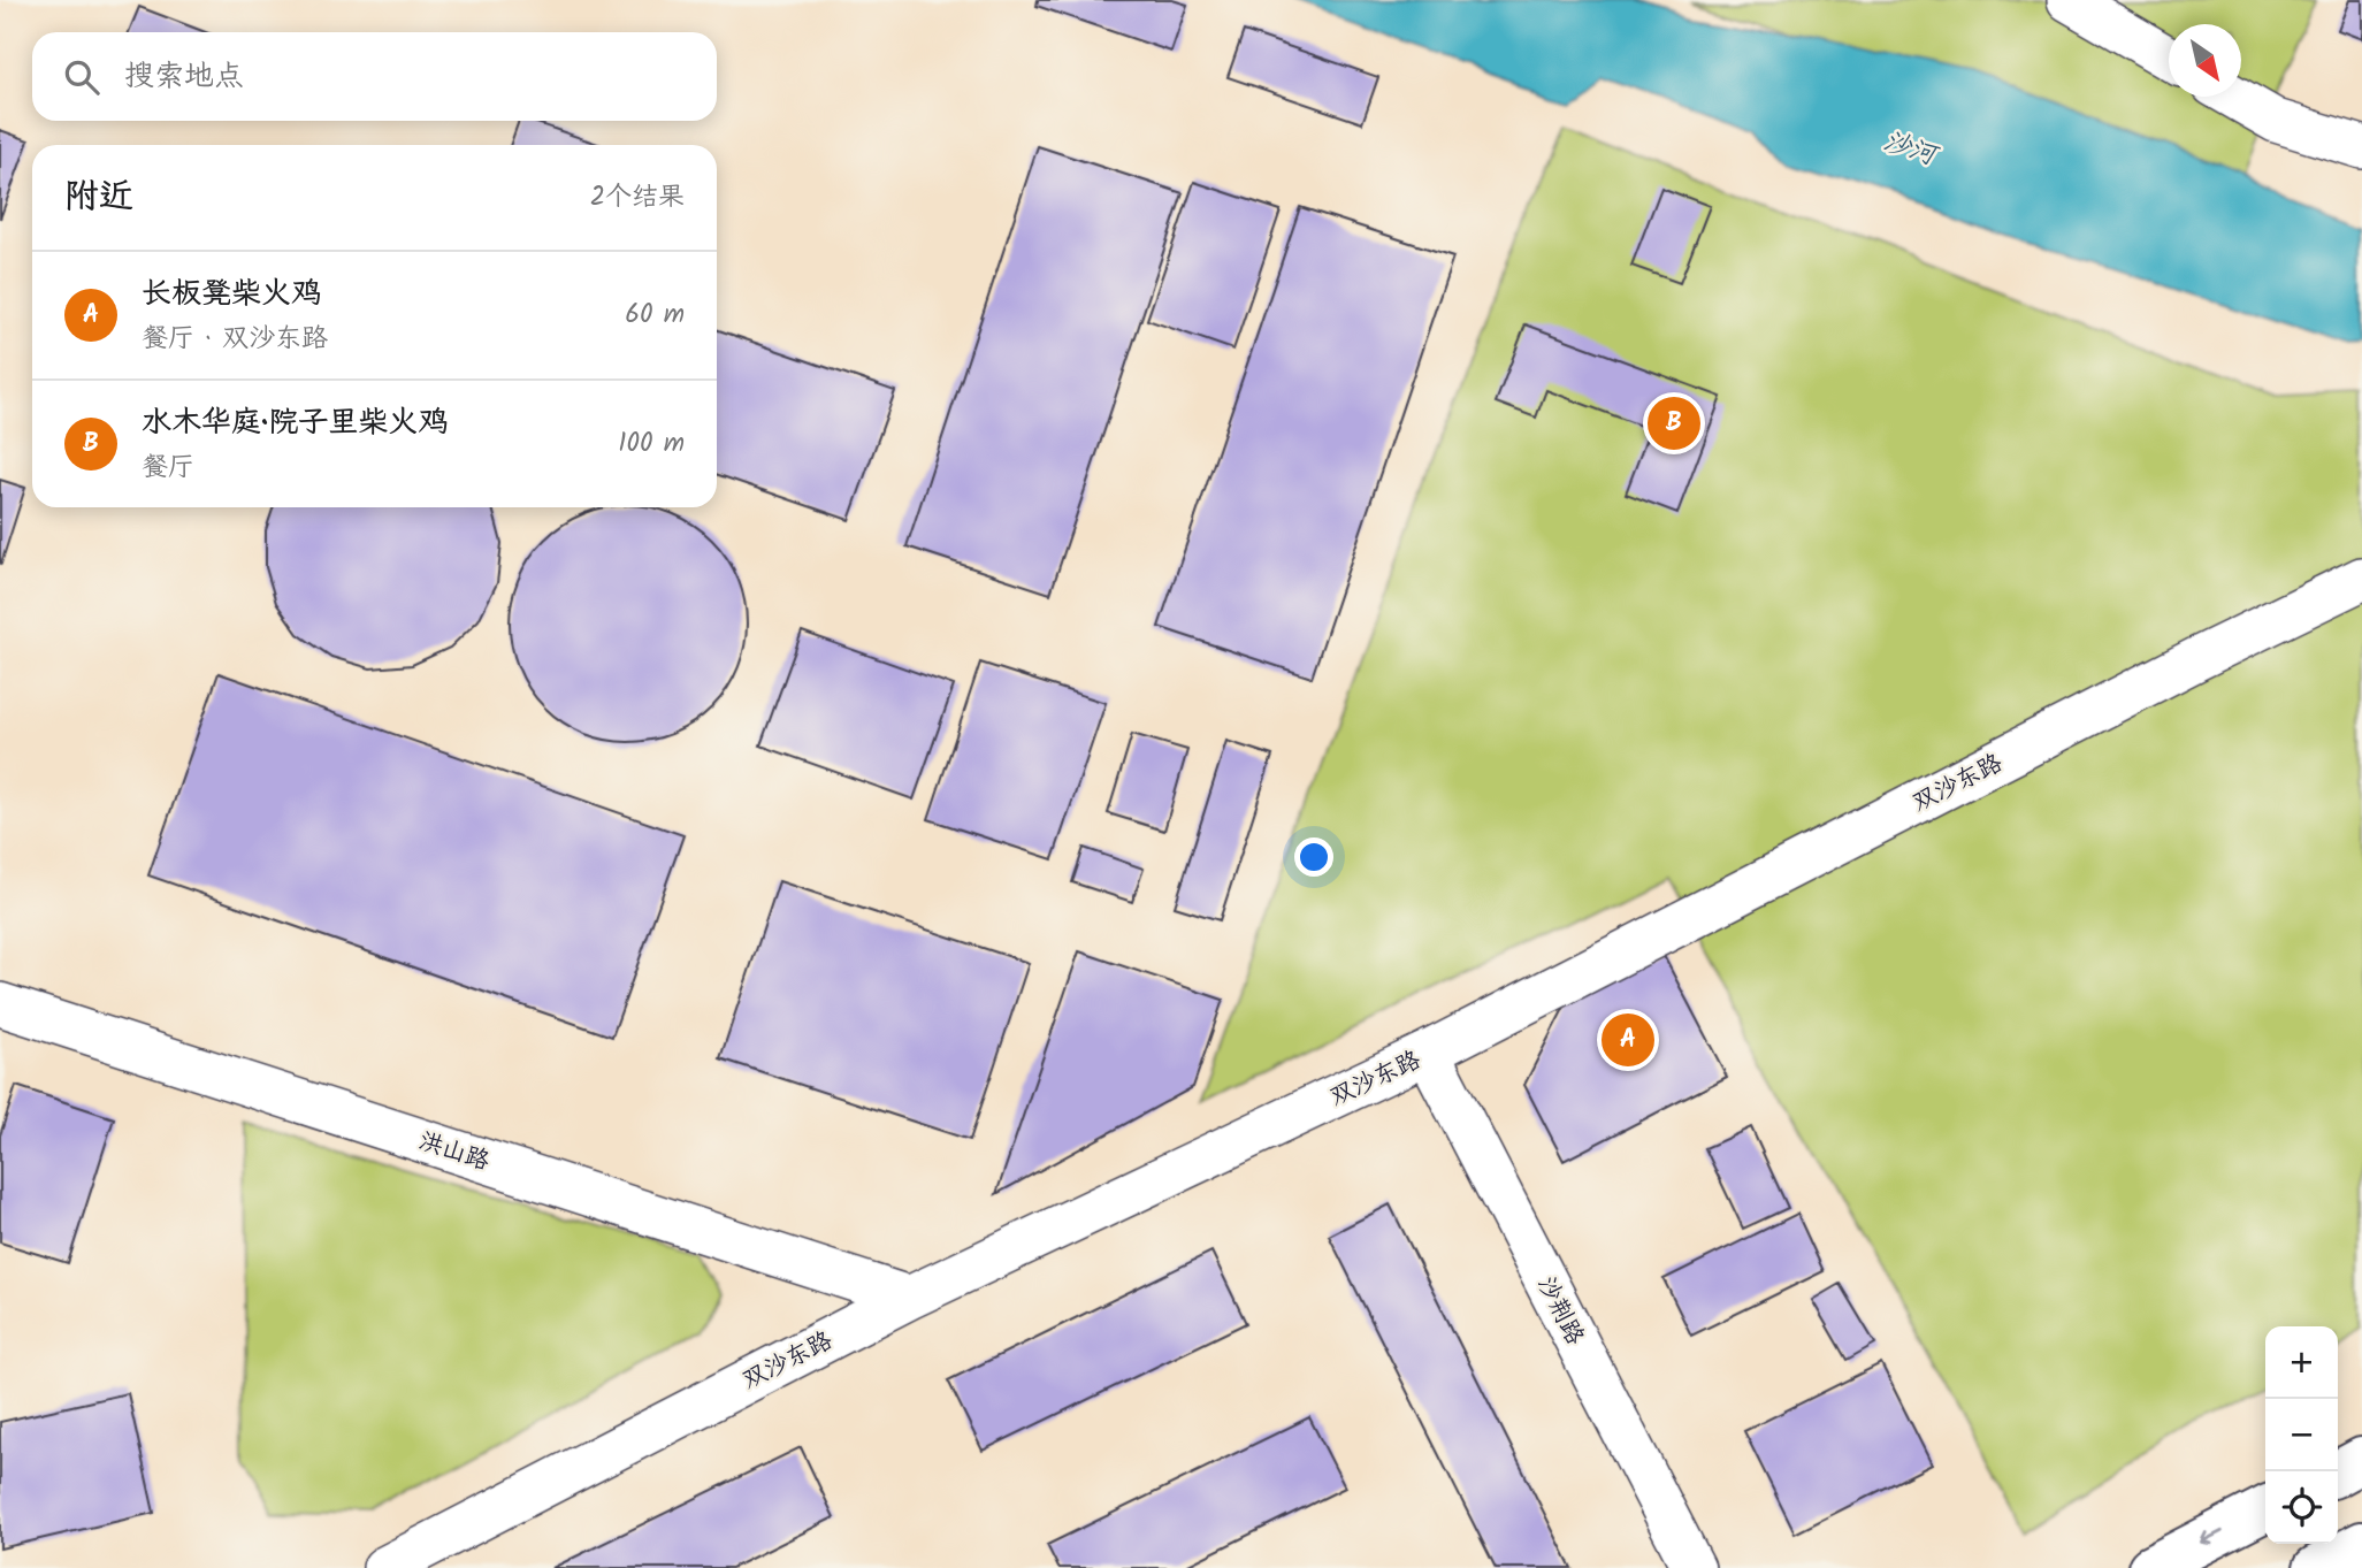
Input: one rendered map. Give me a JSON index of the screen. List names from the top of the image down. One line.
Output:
{"streets":{"street":["双沙东路","洪山路","沙荆路"]},"crossings":[["双沙东路","洪山路"],["双沙东路","沙荆路"]],"water":["沙河"],"north":"bottom right","page":{"search":"搜索地点","heading":["附近","2个结果"],"list":[{"mark":"A","name":"长板凳柴火鸡","note":"餐厅 · 双沙东路","value":"60 m"},{"mark":"B","name":"水木华庭·院子里柴火鸡","note":"餐厅","value":"100 m"}],"pins":["B","A"],"map_buttons":["+","−"]}}
